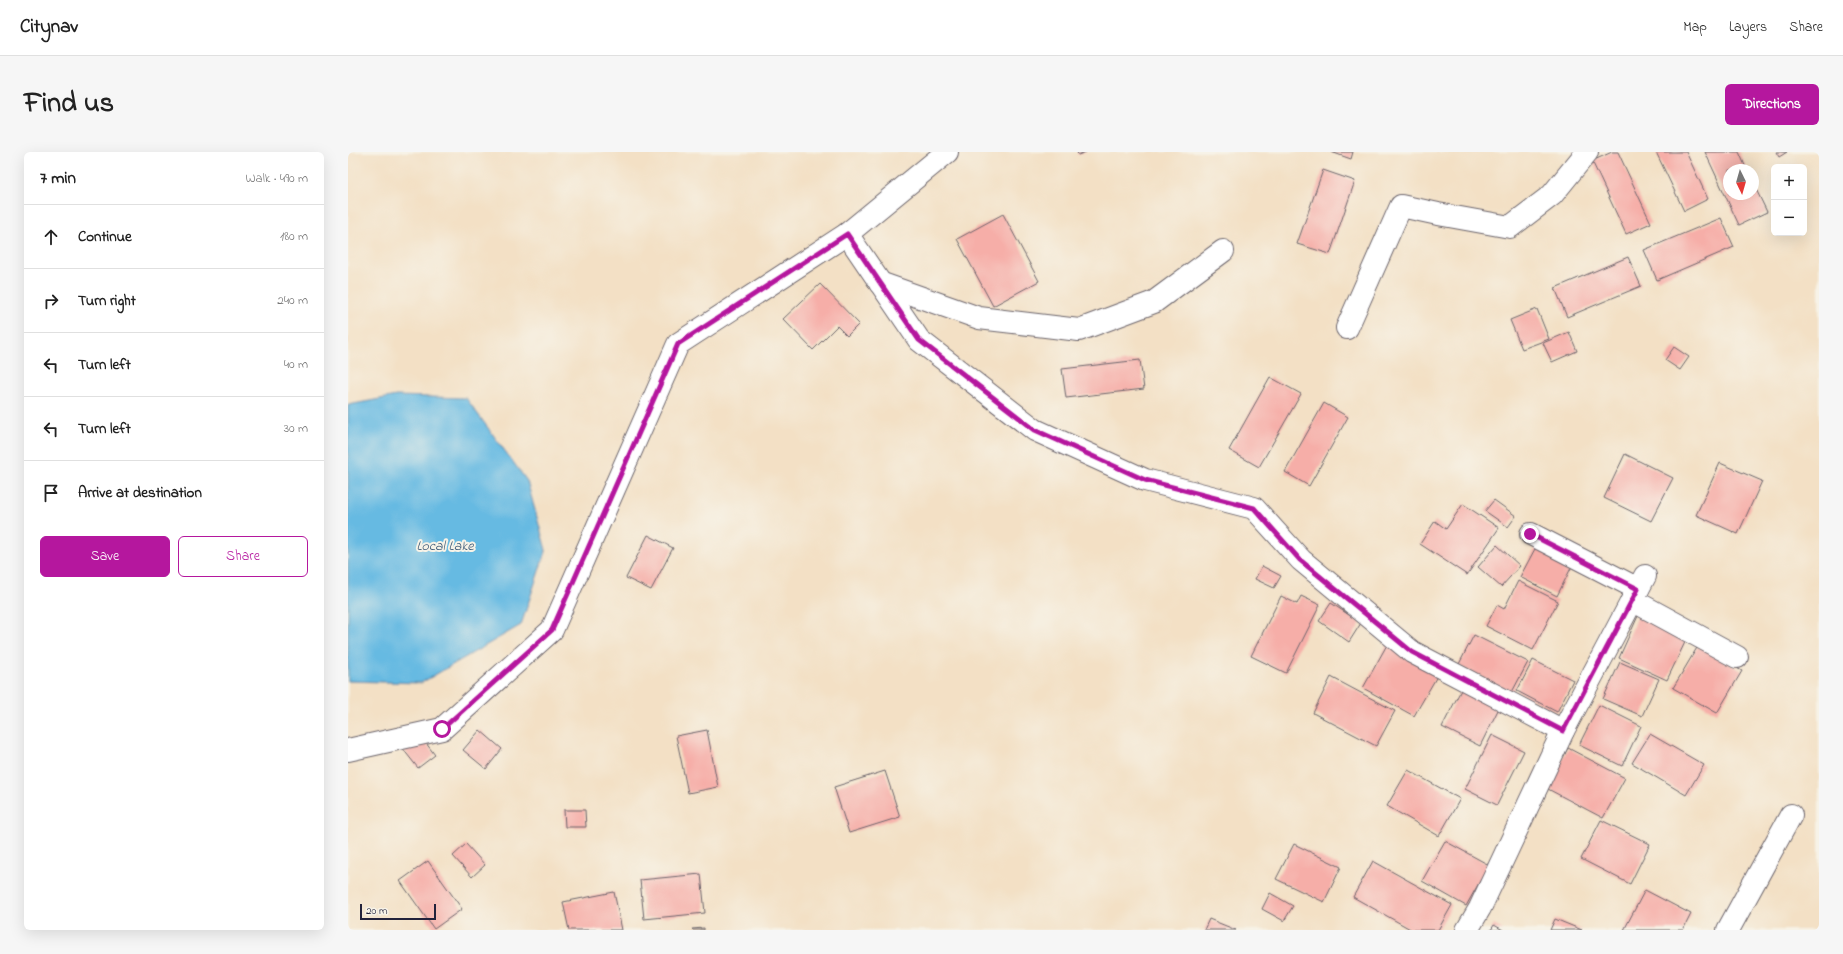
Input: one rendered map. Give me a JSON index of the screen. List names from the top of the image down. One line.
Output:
{"water":["Local Lake"],"scale_bar":"20 m","north":"bottom","page":{"header":"Citynav","nav":["Map","Layers","Share"],"title":"Find us","buttons":["Directions",["Save","Share"]],"heading":["7 min","Walk · 490 m"],"map_buttons":["+","−"],"list":[["Continue","180 m"],["Turn right","240 m"],["Turn left","40 m"],["Turn left","30 m"],"Arrive at destination"],"scale":"20 m"}}
